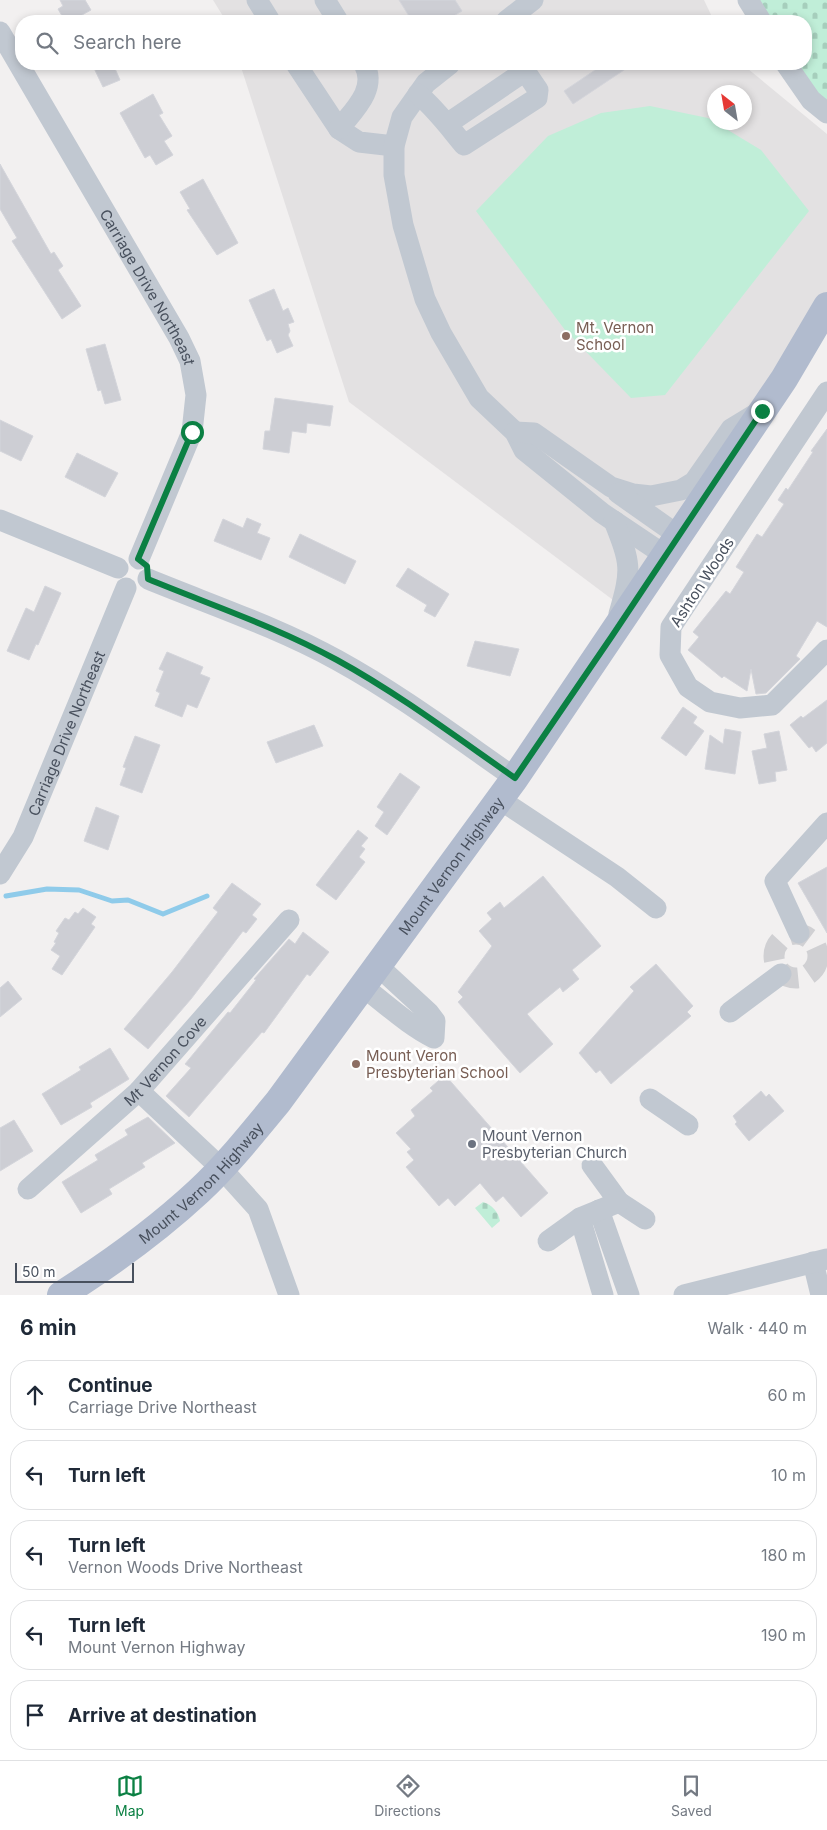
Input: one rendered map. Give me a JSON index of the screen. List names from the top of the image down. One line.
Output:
{"streets":{"main road":["Mount Vernon Highway"],"street":["Carriage Drive Northeast","Ashton Woods","Mt Vernon Cove"]},"places":["Mt. Vernon School","Mount Veron Presbyterian School","Mount Vernon Presbyterian Church"],"scale_bar":"50 m","north":"top left","page":{"search":"Search here","scale":"50 m","heading":["6 min","Walk · 440 m"],"list":[["Continue","Carriage Drive Northeast","60 m"],["Turn left","10 m"],["Turn left","Vernon Woods Drive Northeast","180 m"],["Turn left","Mount Vernon Highway","190 m"],"Arrive at destination"],"nav":["Map","Directions","Saved"]}}
